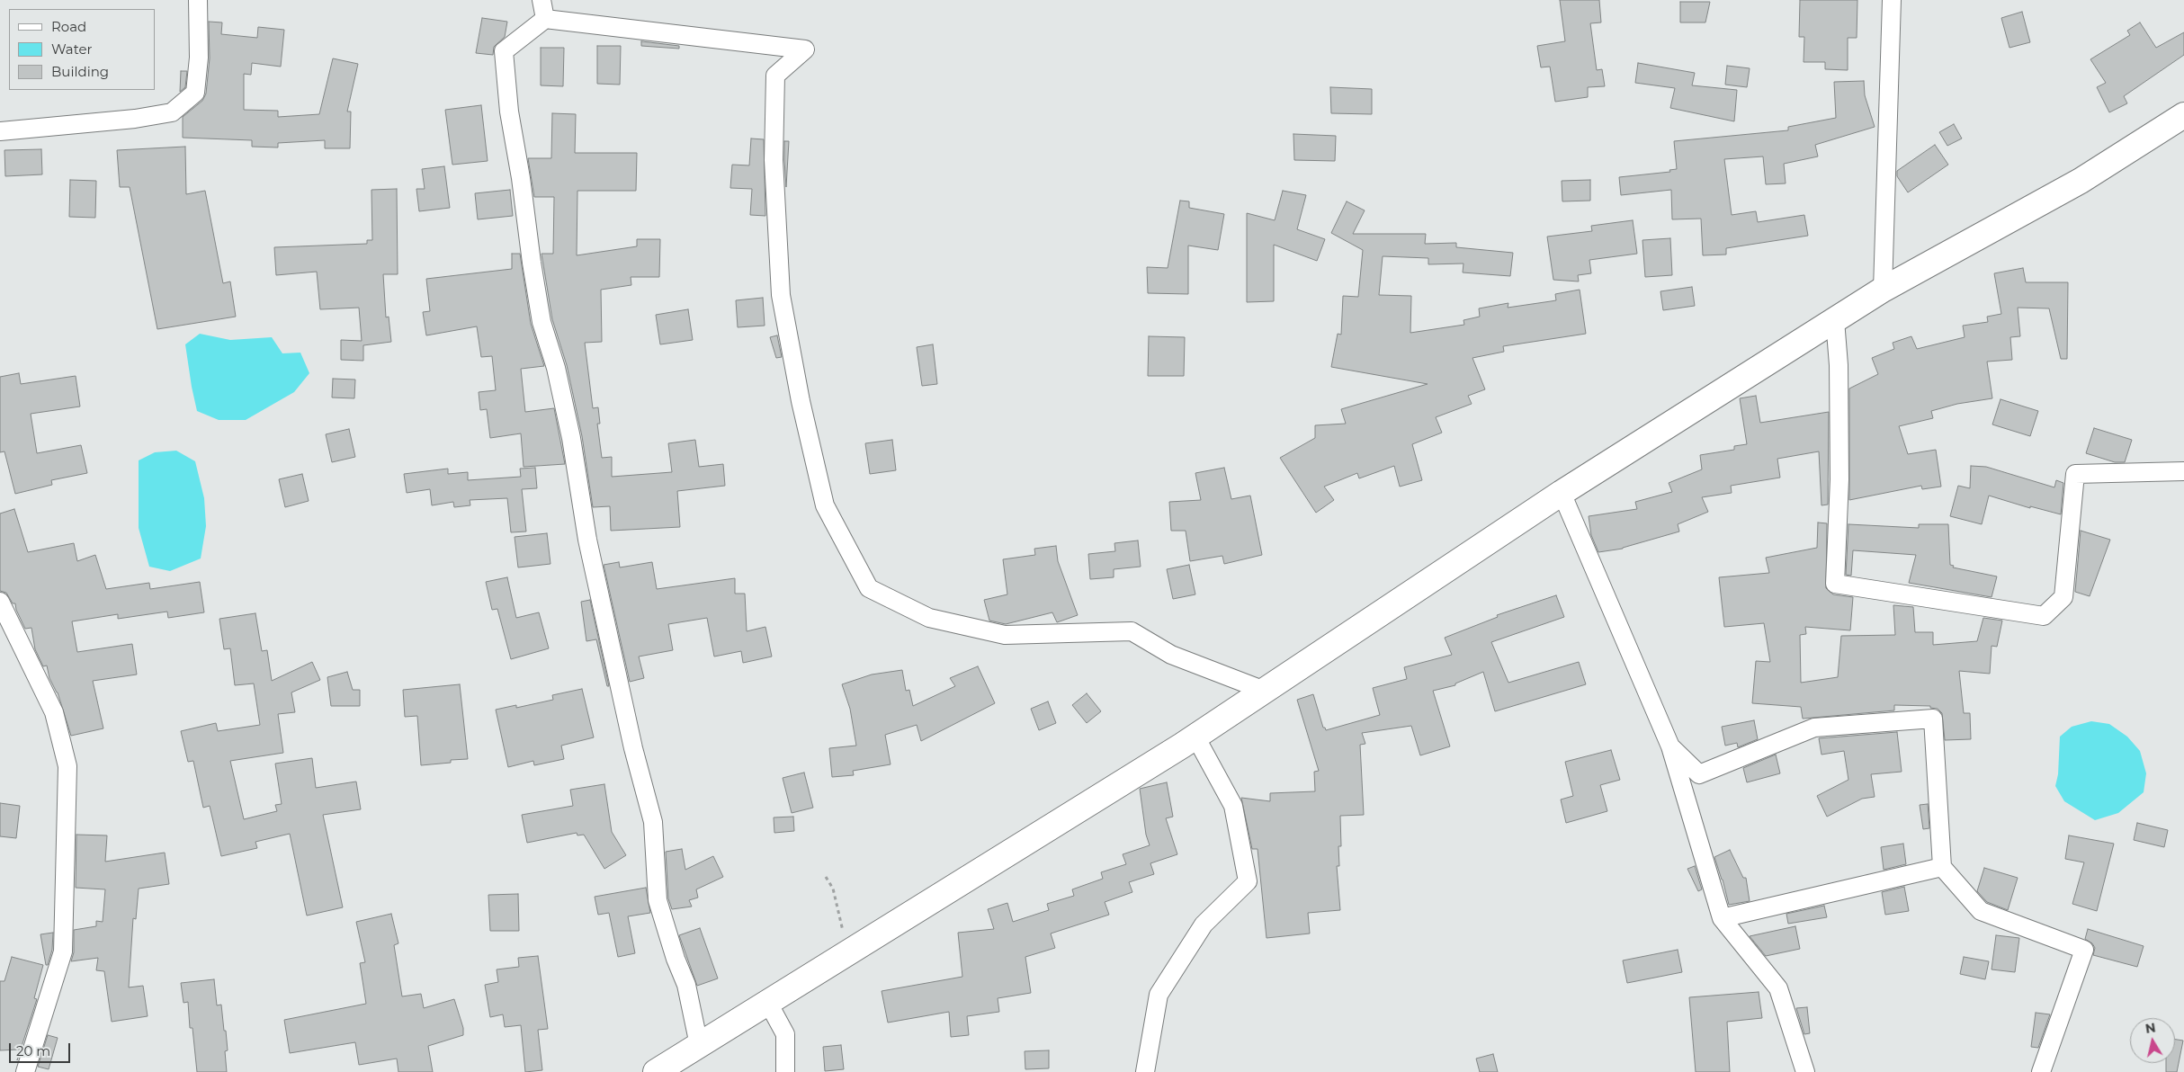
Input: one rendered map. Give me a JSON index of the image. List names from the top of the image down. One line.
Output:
{"legend":["Road","Water","Building"],"scale_bar":"20 m","north":"top"}
